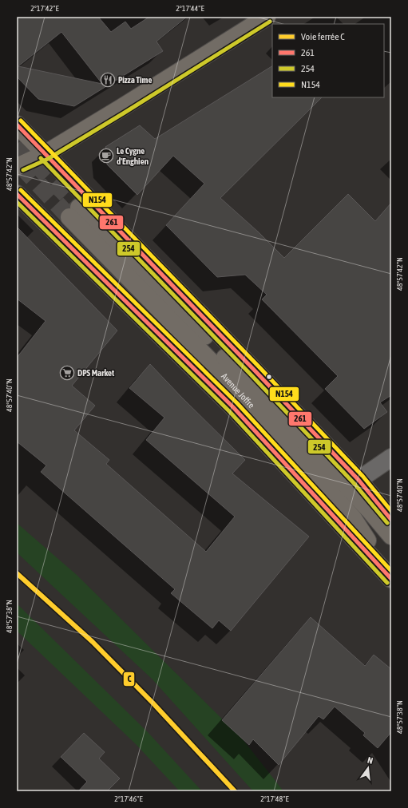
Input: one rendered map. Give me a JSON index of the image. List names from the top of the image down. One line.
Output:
{"streets":{"main road":["Avenue Joffre"]},"places":{"restaurant":["Pizza Time"],"cafe":["Le Cygne d'Enghien"],"supermarket":["DPS Market"]},"lines":["transit line 254","transit line N154","transit line 261","rail line C"],"legend":["Voie ferrée C","261","254","N154"],"north":"top","coordinates":["2°17'42\"E","2°17'44\"E","48°57'42\"N","48°57'40\"N","48°57'38\"N","2°17'46\"E","2°17'48\"E"]}
